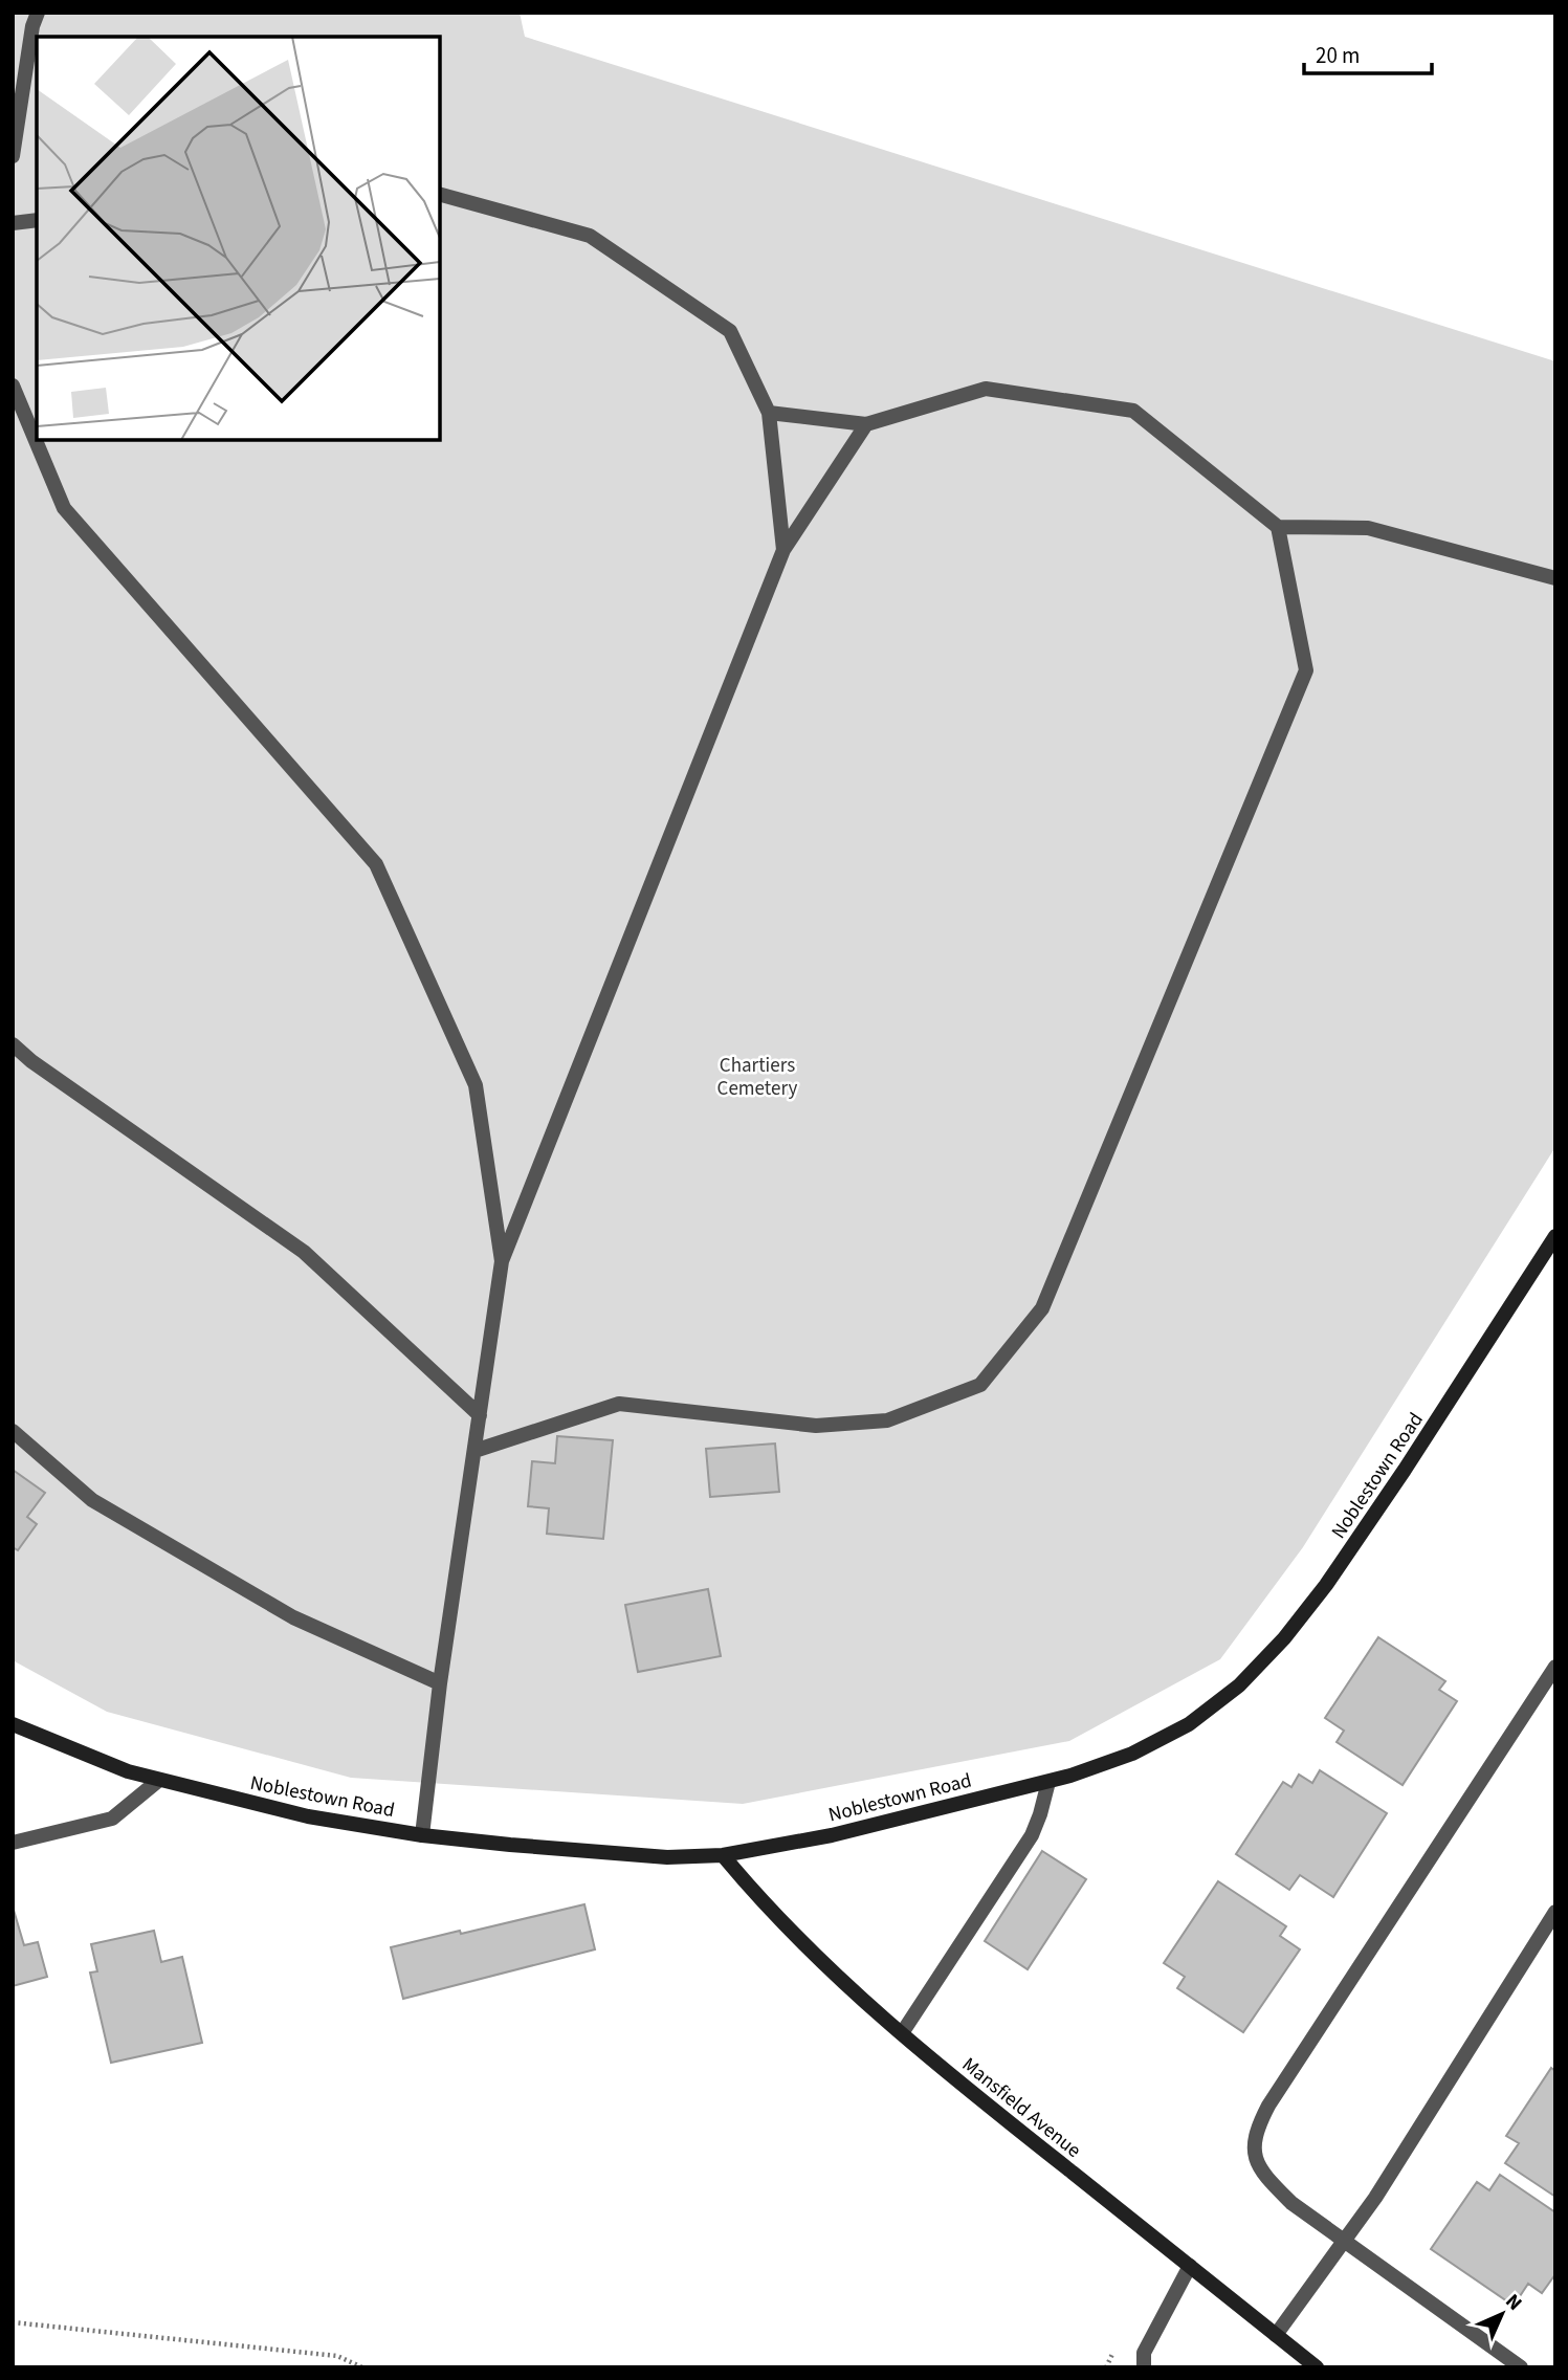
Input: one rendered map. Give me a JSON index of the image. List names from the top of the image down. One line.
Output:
{"streets":{"main road":["Noblestown Road","Mansfield Avenue"]},"crossings":[["Noblestown Road","Mansfield Avenue"]],"parks":["Chartiers Cemetery"],"scale_bar":"20 m","north":"top right"}
